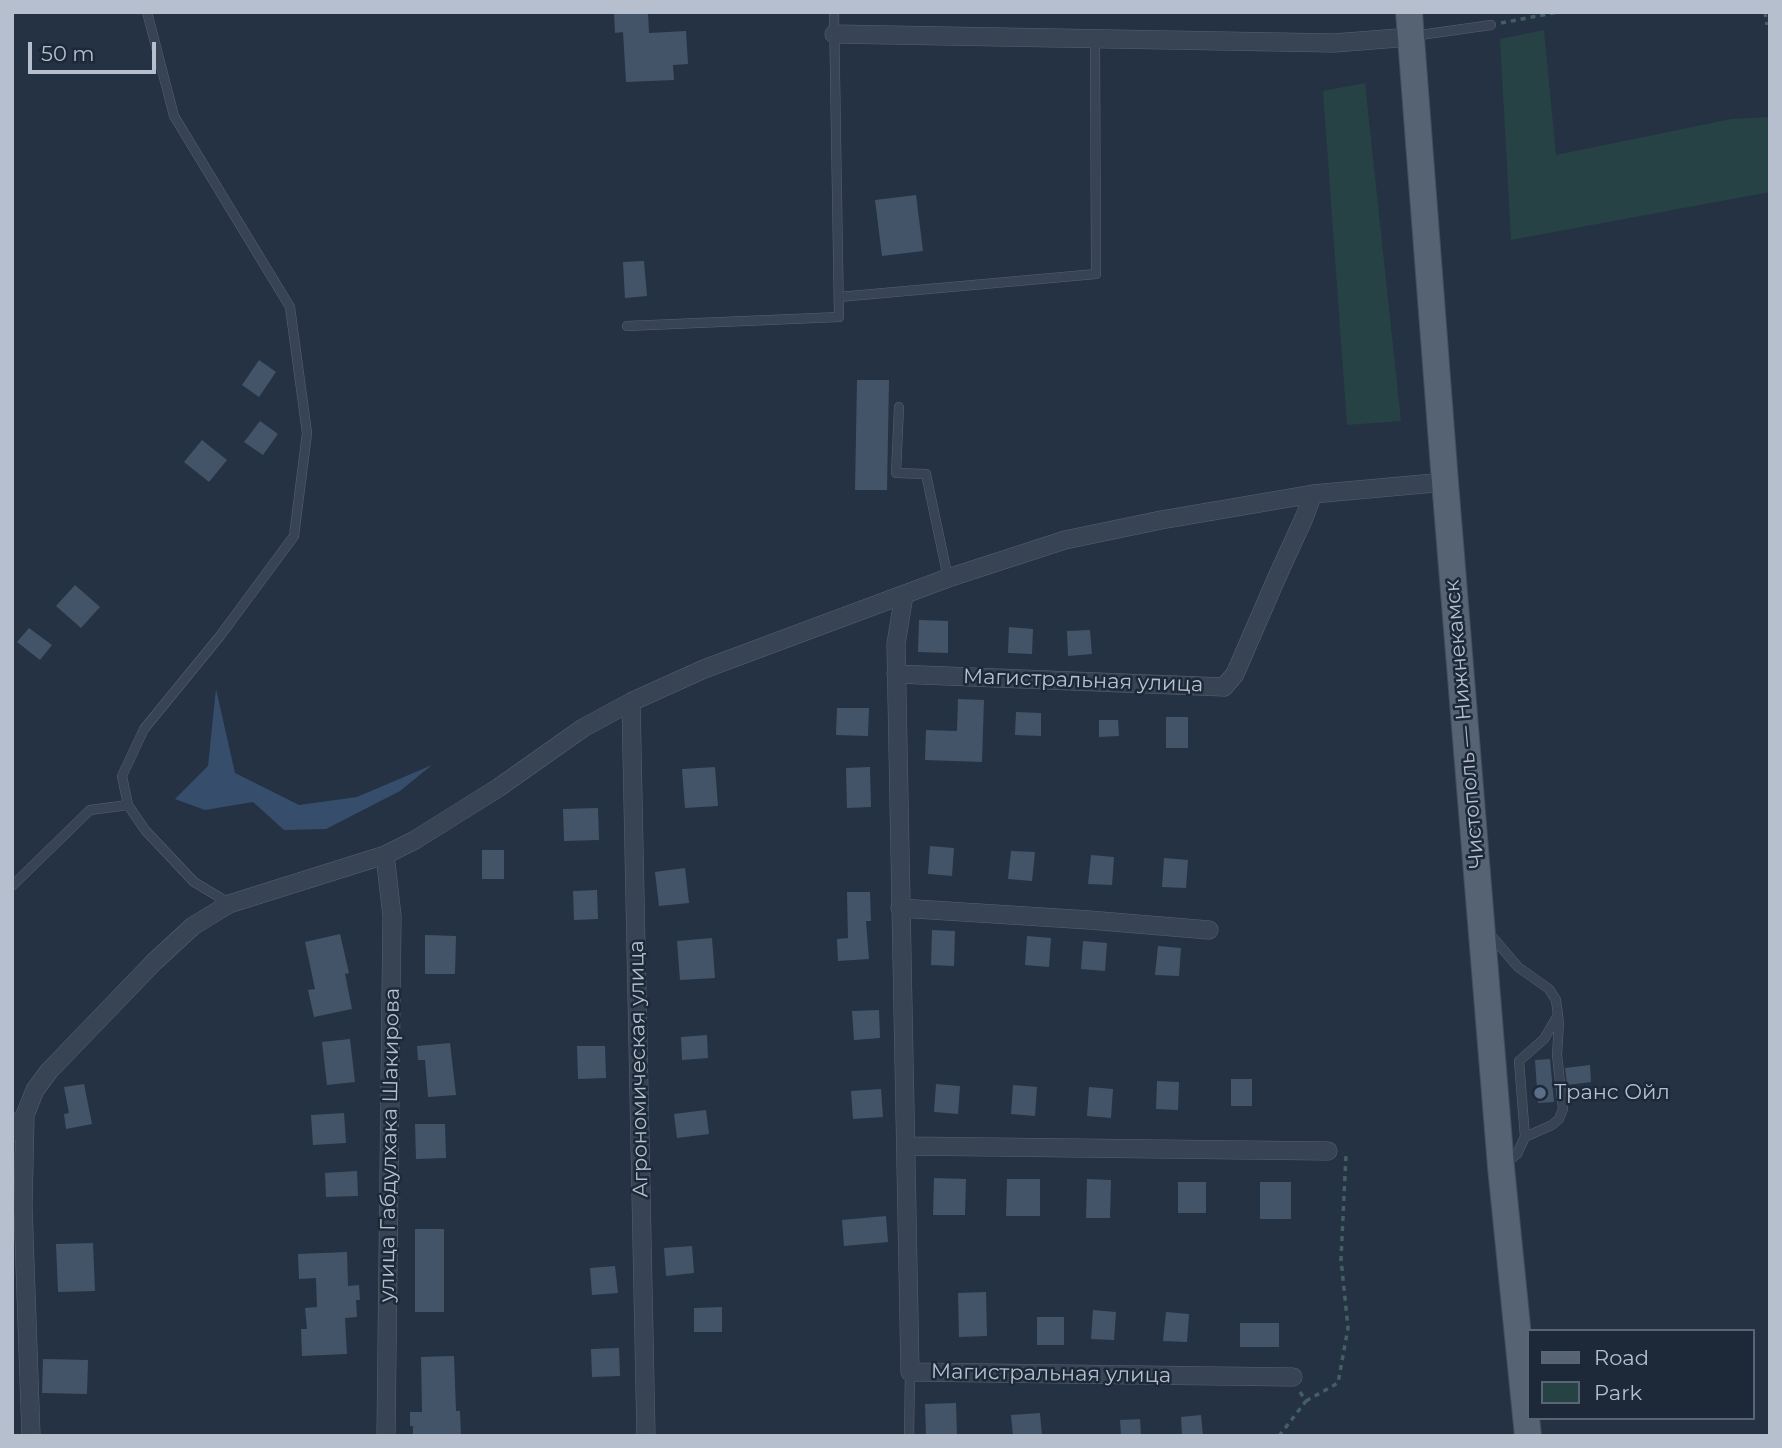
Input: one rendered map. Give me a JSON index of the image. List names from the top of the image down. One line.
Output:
{"streets":{"main road":["Чистополь — Нижнекамск"],"street":["Магистральная улица","Агрономическая улица","улица Габдулхака Шакирова"]},"places":["Транс Ойл"],"legend":["Road","Park"],"scale_bar":"50 m"}
